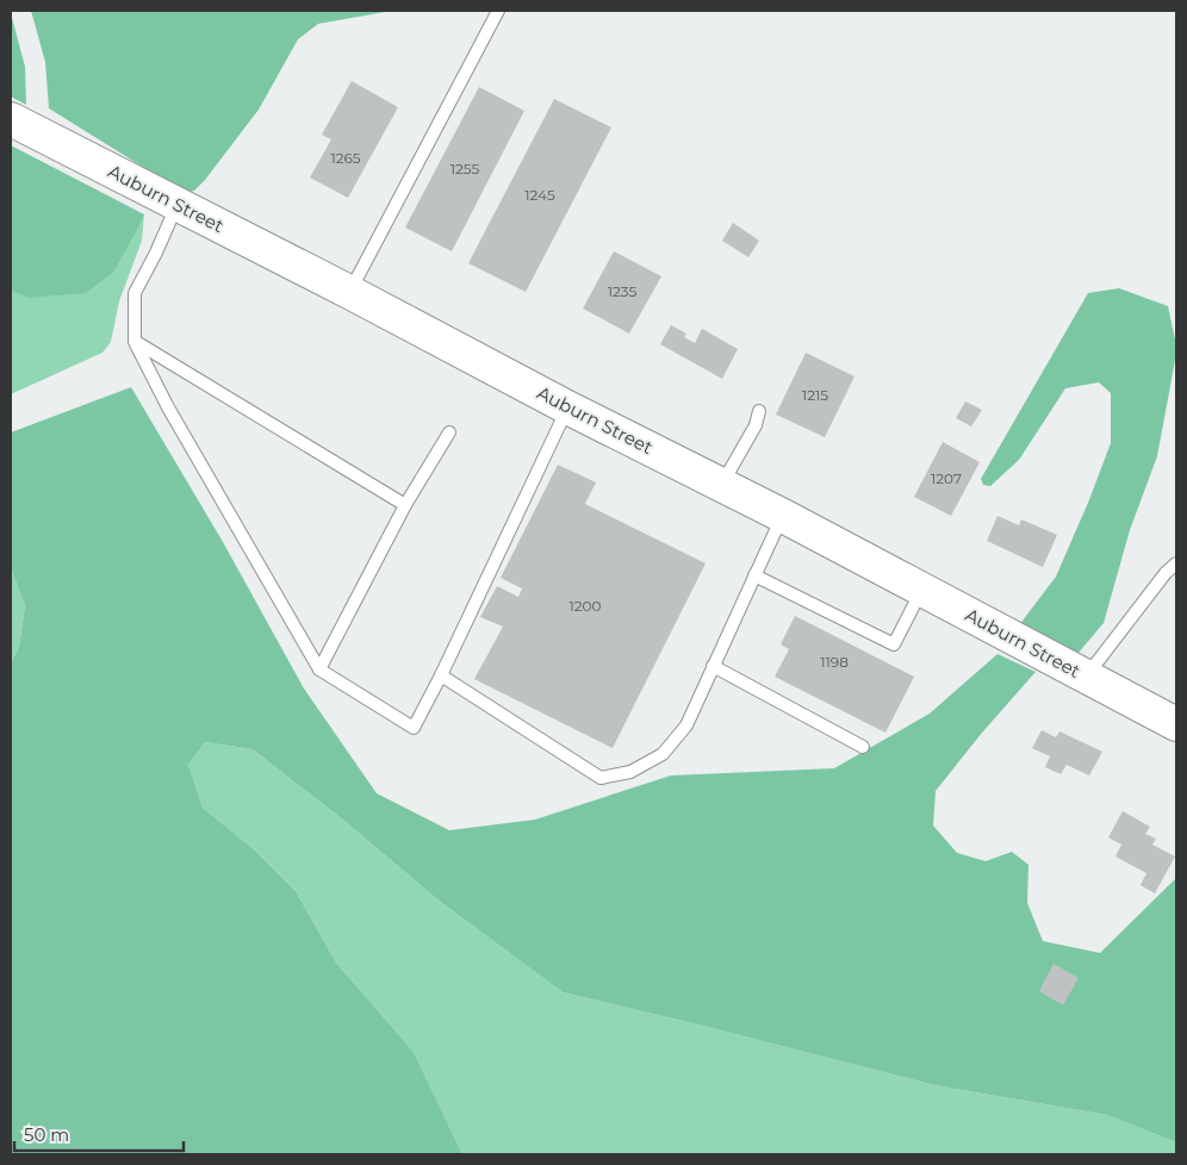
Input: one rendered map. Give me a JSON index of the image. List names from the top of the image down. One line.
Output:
{"streets":{"main road":["Auburn Street"]},"house_numbers":["1265","1255","1245","1235","1215","1207","1200","1198"],"scale_bar":"50 m"}
